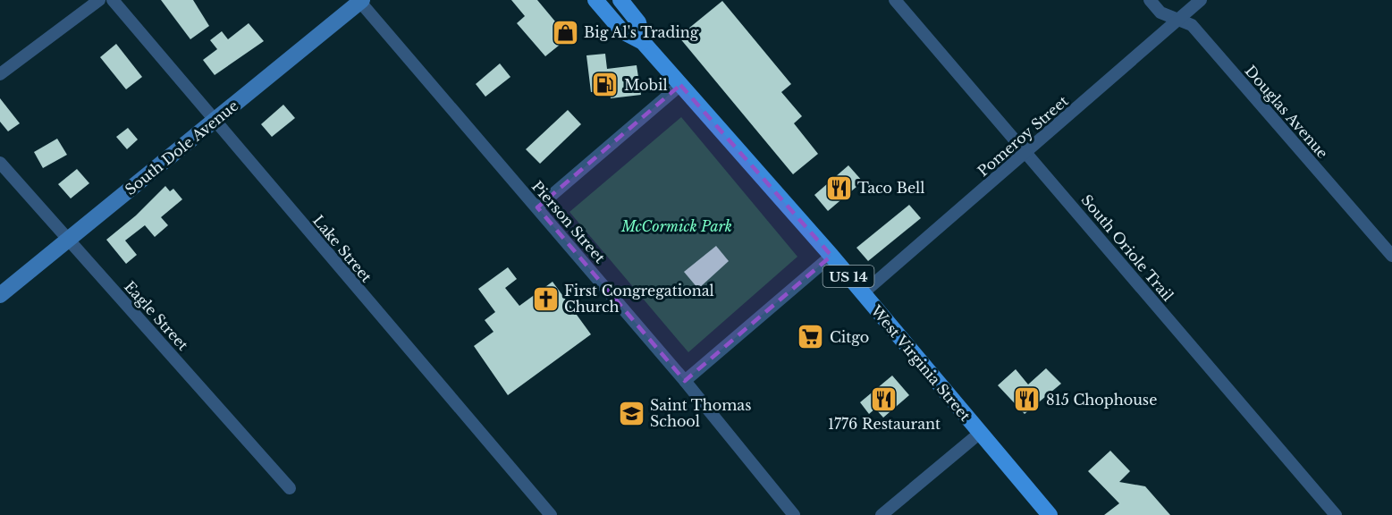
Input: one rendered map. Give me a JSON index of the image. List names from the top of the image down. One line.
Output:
{"streets":{"main road":["US 14","West Virginia Street"],"street":["Douglas Avenue","Pomeroy Street","South Dole Avenue","Pierson Street","South Oriole Trail","Lake Street","Eagle Street"]},"crossings":[["Douglas Avenue","Pomeroy Street"],["Pomeroy Street","South Oriole Trail"],["Pomeroy Street","West Virginia Street"],["South Dole Avenue","Pierson Street"],["South Dole Avenue","Lake Street"],["South Dole Avenue","Eagle Street"]],"parks":["McCormick Park"],"places":{"shop":["Big Al's Trading"],"fuel station":["Mobil"],"restaurant":["Taco Bell","1776 Restaurant","815 Chophouse"],"church":["First Congregational Church"],"supermarket":["Citgo"],"school or university":["Saint Thomas School"]}}
